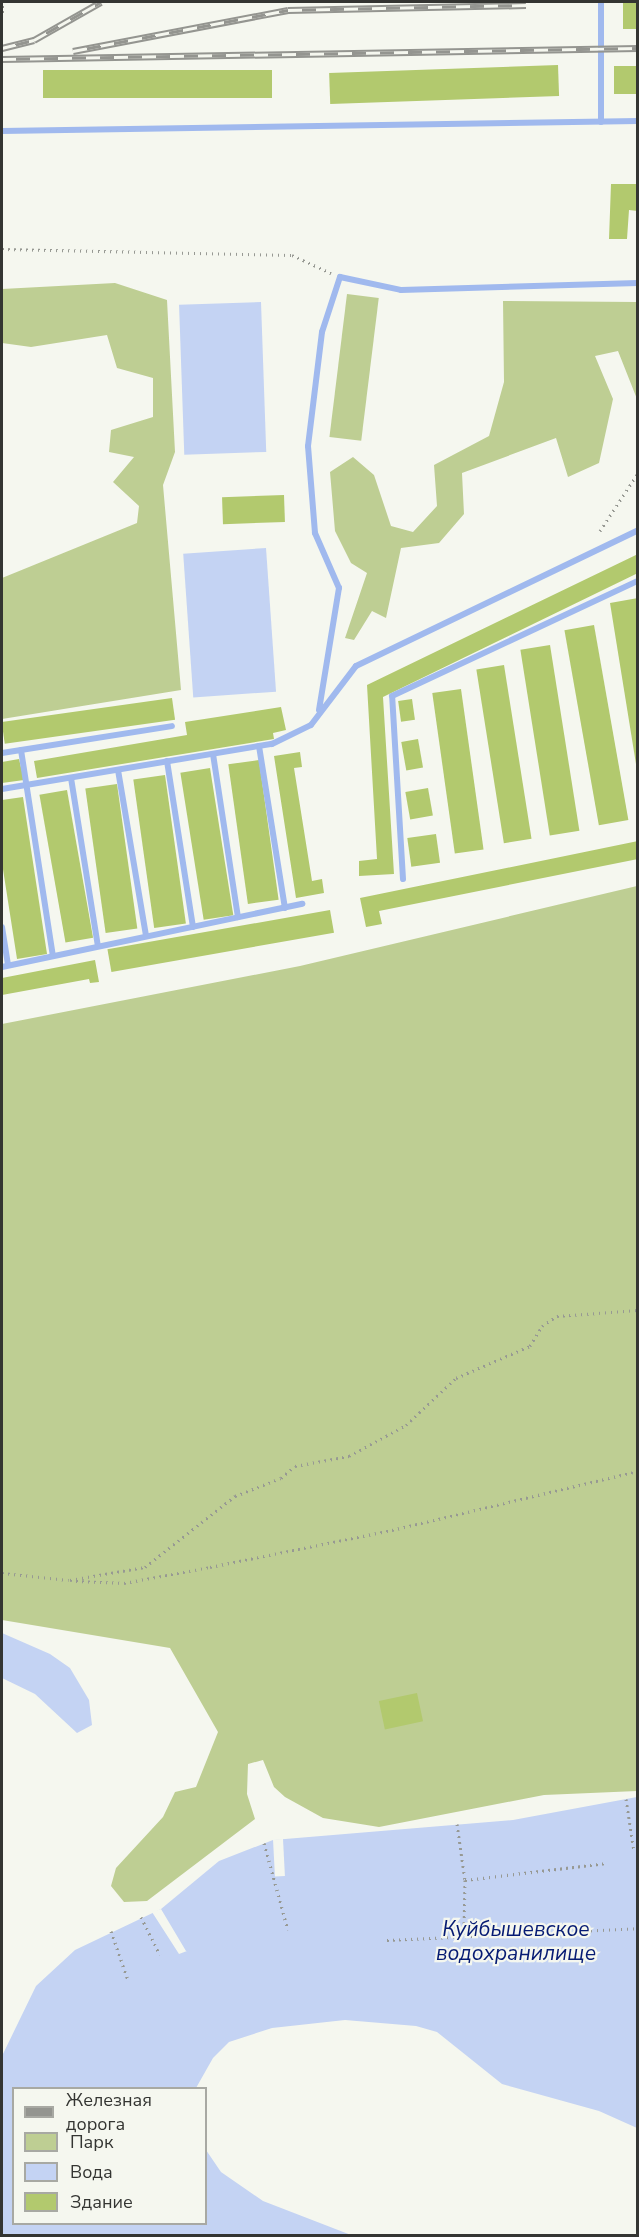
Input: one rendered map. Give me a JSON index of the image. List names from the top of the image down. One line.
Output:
{"water":["Куйбышевское водохранилище"],"legend":["Железная дорога","Парк","Вода","Здание"]}
